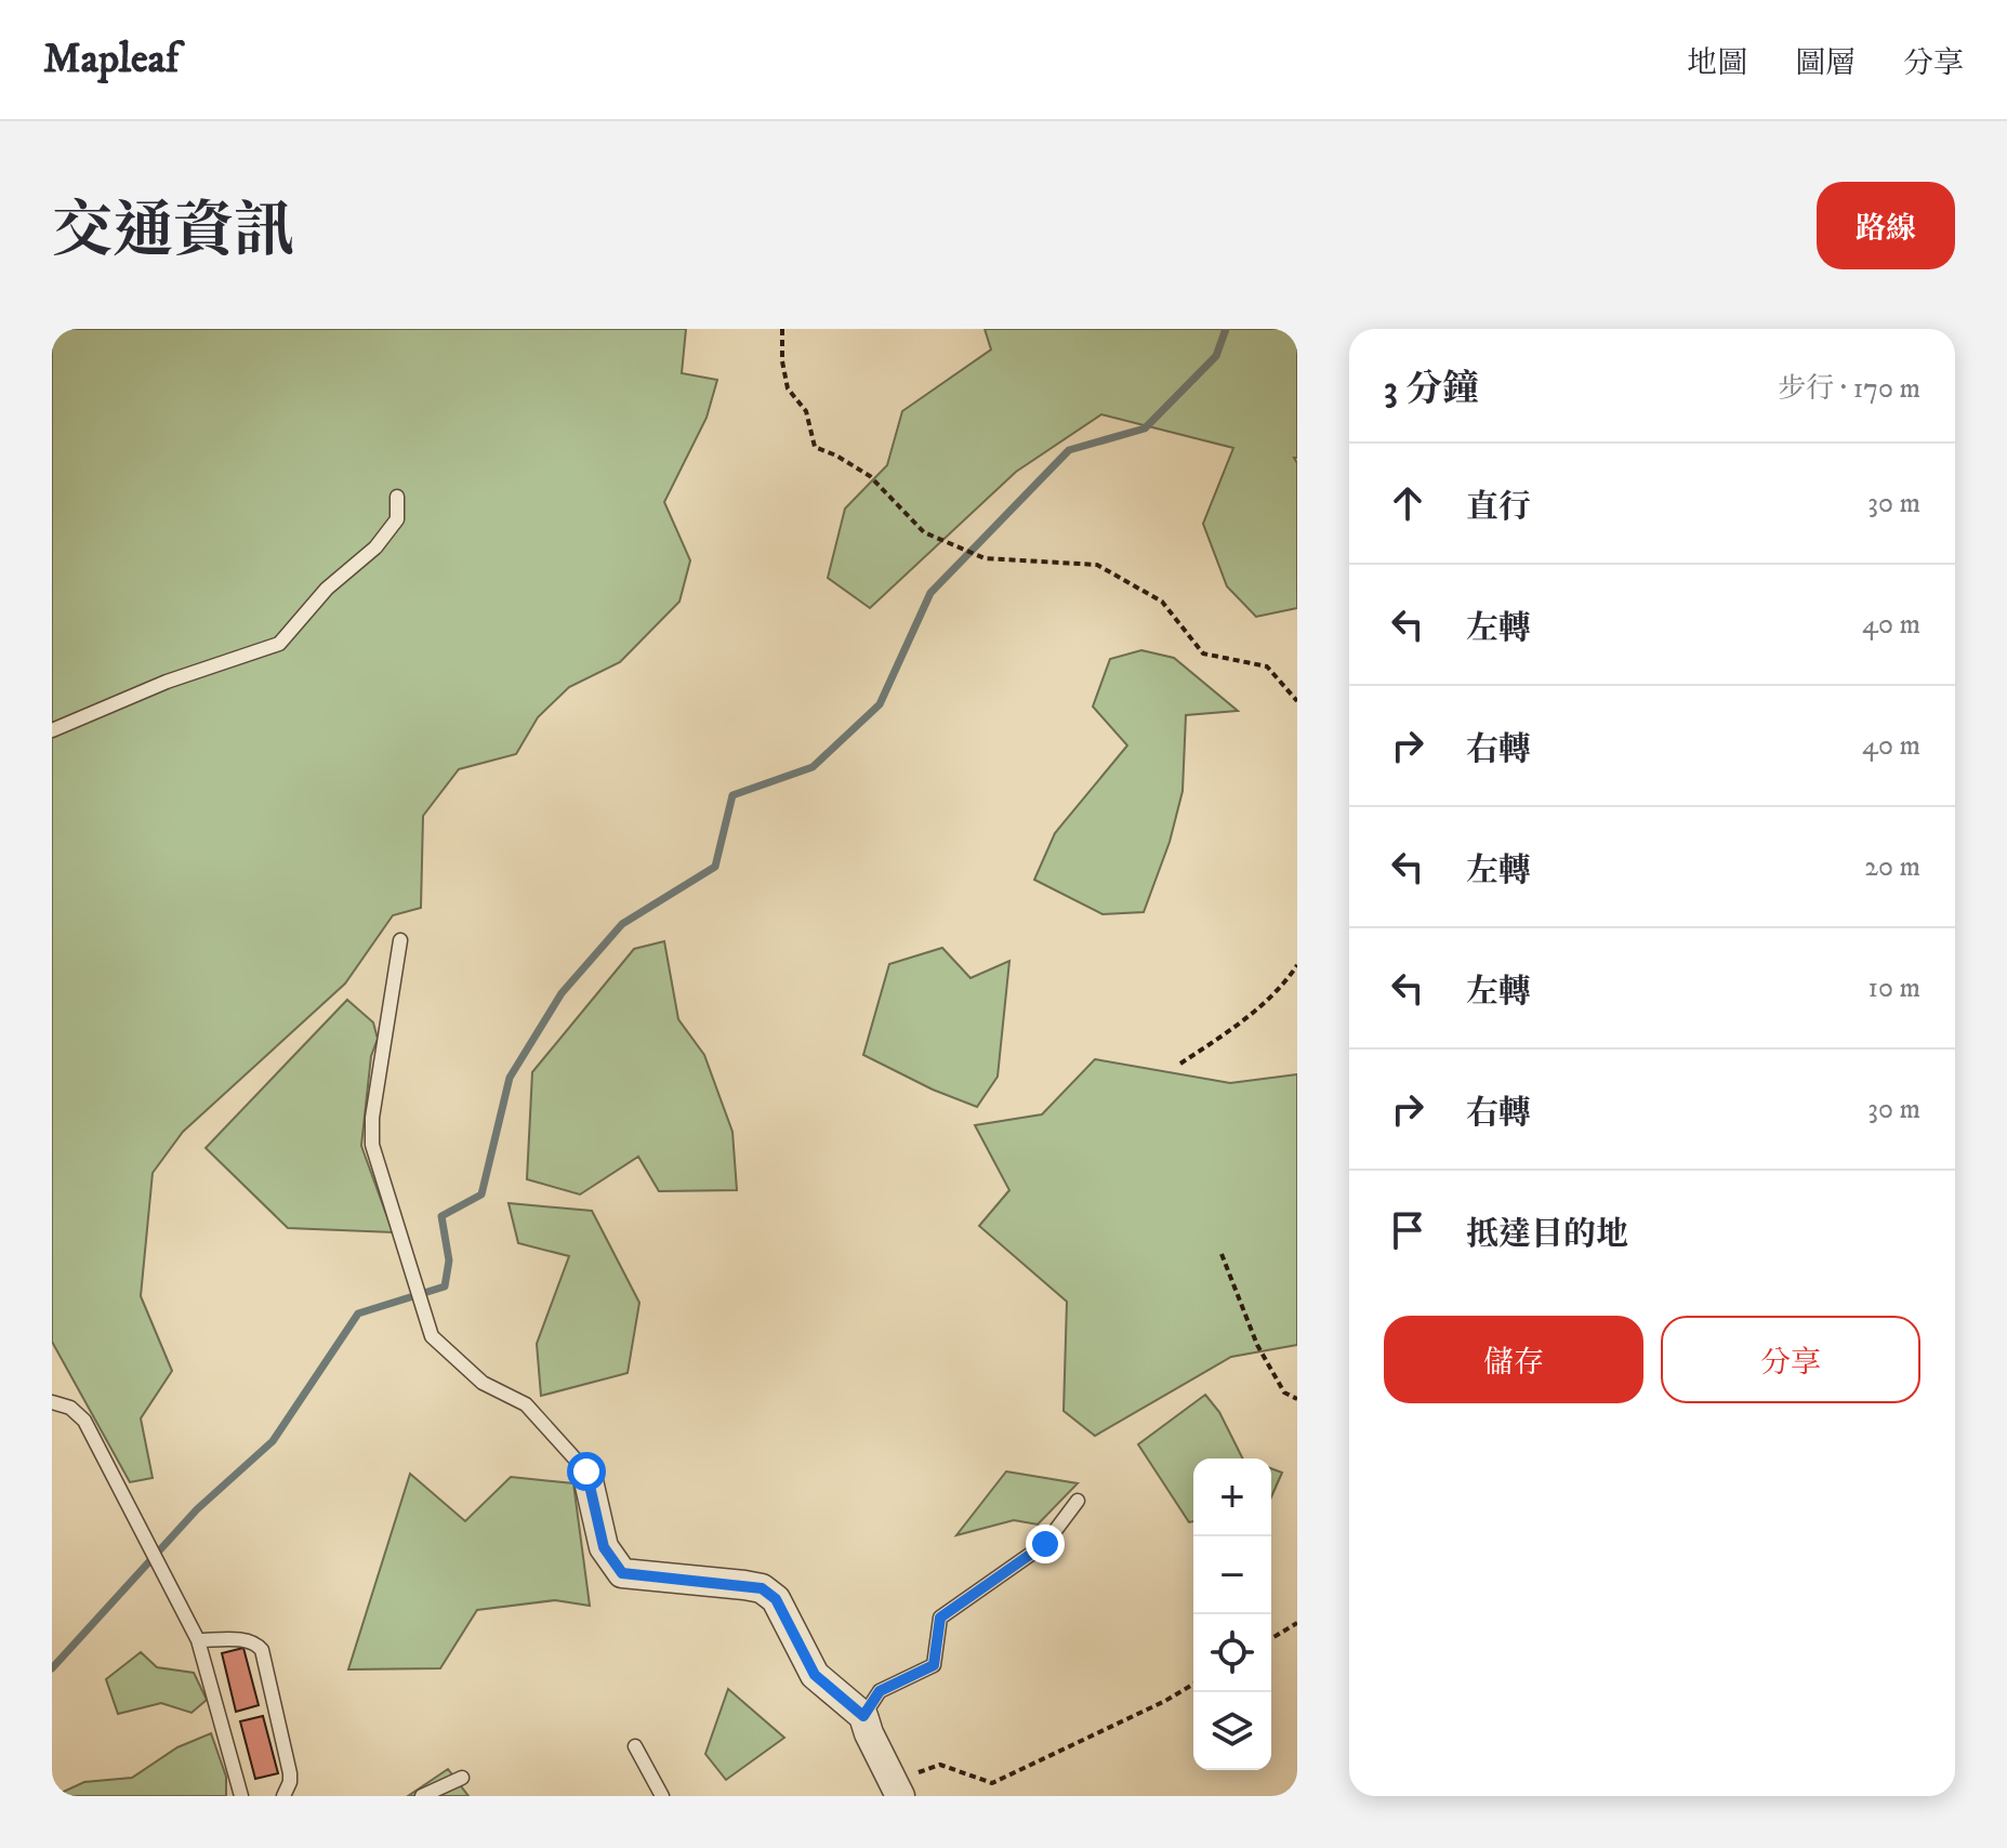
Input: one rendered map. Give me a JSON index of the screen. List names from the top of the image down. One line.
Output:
{"page":{"header":"Mapleaf","nav":["地圖","圖層","分享"],"title":"交通資訊","buttons":["路線",["儲存","分享"]],"heading":["3 分鐘","步行 · 170 m"],"list":[["直行","30 m"],["左轉","40 m"],["右轉","40 m"],["左轉","20 m"],["左轉","10 m"],["右轉","30 m"],"抵達目的地"],"map_buttons":["+","−"]}}
